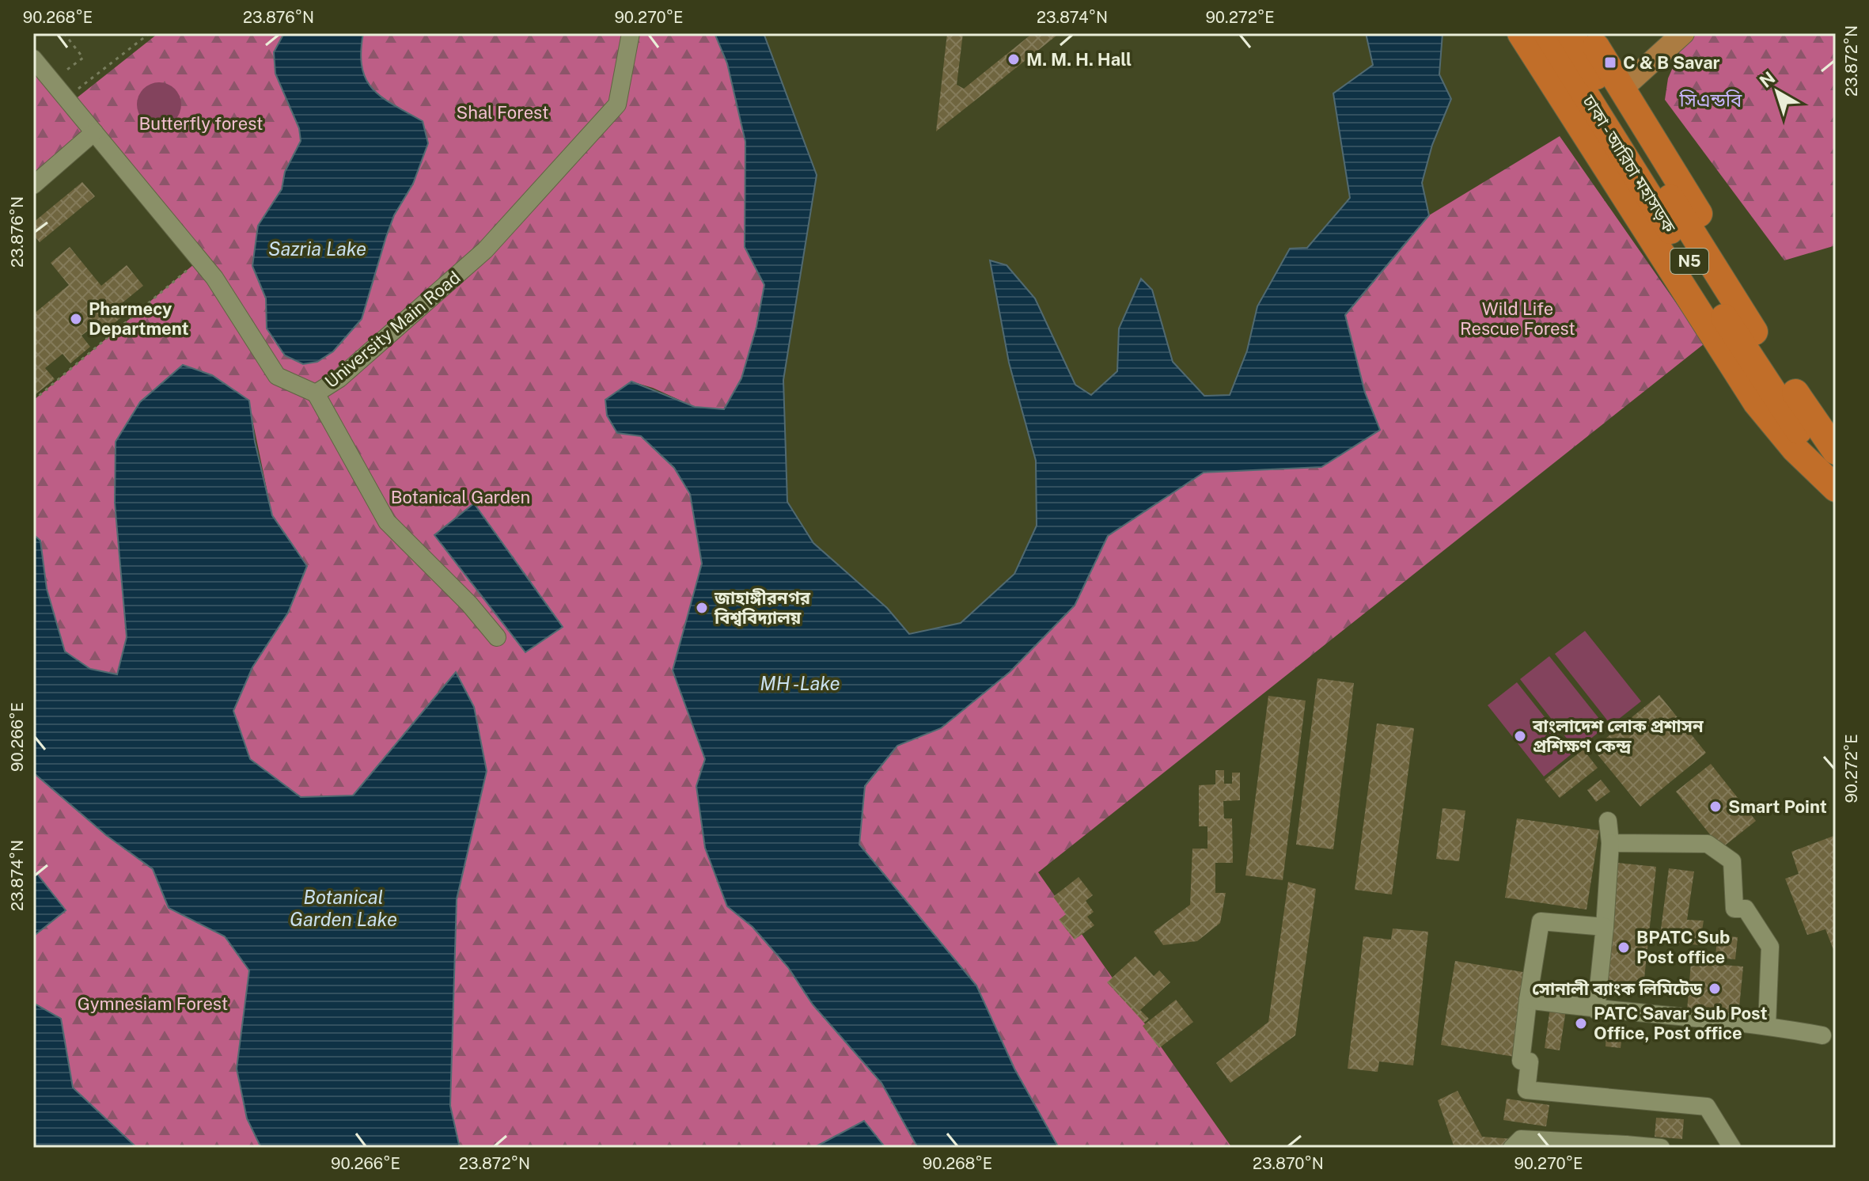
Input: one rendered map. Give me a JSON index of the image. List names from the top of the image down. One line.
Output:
{"streets":{"highway":["ঢাকা - আরিচা মহাসড়ক","N5"],"street":["University Main Road"]},"districts":["সিএন্ডবি"],"water":["Sazria Lake","MH -Lake","Botanical Garden Lake"],"parks":["Shal Forest","Butterfly forest","Wild Life Rescue Forest","Botanical Garden","Gymnesiam Forest"],"places":{"other":["M. M. H. Hall","Pharmecy Department","জাহাঙ্গীরনগর বিশ্ববিদ্যালয়","বাংলাদেশ লোক প্রশাসন প্রশিক্ষণ কেন্দ্র","Smart Point","BPATC Sub Post office","সোনালী ব্যাংক লিমিটেড","PATC Savar Sub Post Office, Post office"],"transit":["C & B Savar"]},"north":"top left","coordinates":["90.268°E","23.876°N","90.270°E","23.874°N","90.272°E","23.872°N","90.266°E","23.870°N"]}
